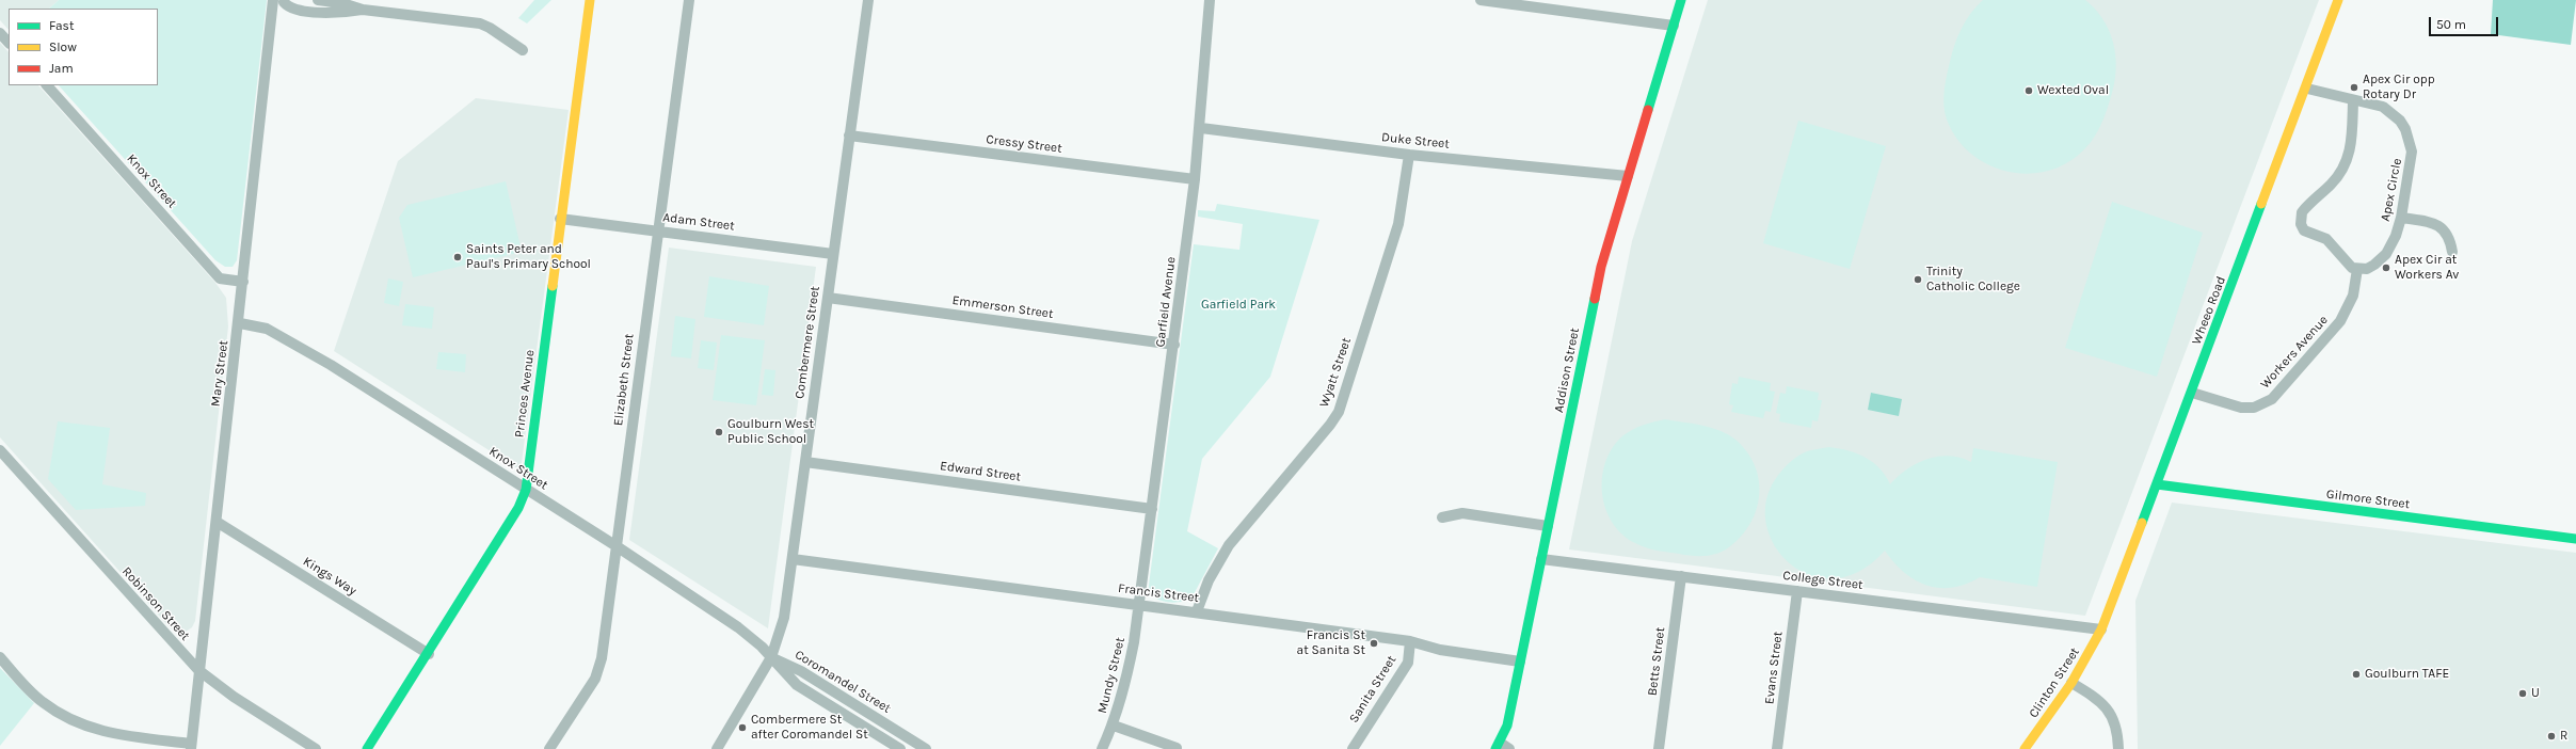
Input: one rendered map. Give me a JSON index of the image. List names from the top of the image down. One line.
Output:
{"streets":{"street":["Duke Street","Cressy Street","Knox Street","Apex Circle","Adam Street","Garfield Avenue","Emmerson Street","Wheeo Road","Combermere Street","Workers Avenue","Addison Street","Wyatt Street","Mary Street","Elizabeth Street","Princes Avenue","Edward Street","Gilmore Street","Kings Way","College Street","Francis Street","Robinson Street","Betts Street","Evans Street","Mundy Street","Coromandel Street","Clinton Street","Sanita Street"]},"crossings":[["Duke Street","Garfield Avenue"],["Duke Street","Addison Street"],["Duke Street","Wyatt Street"],["Cressy Street","Garfield Avenue"],["Cressy Street","Combermere Street"],["Knox Street","Combermere Street"],["Knox Street","Mary Street"],["Knox Street","Elizabeth Street"],["Knox Street","Princes Avenue"],["Knox Street","Coromandel Street"],["Apex Circle","Wheeo Road"],["Apex Circle","Workers Avenue"],["Adam Street","Combermere Street"],["Adam Street","Elizabeth Street"],["Adam Street","Princes Avenue"],["Garfield Avenue","Emmerson Street"],["Garfield Avenue","Edward Street"],["Garfield Avenue","Francis Street"],["Garfield Avenue","Mundy Street"],["Emmerson Street","Combermere Street"],["Wheeo Road","Workers Avenue"],["Wheeo Road","Gilmore Street"],["Wheeo Road","College Street"],["Wheeo Road","Clinton Street"],["Combermere Street","Edward Street"],["Combermere Street","Francis Street"],["Combermere Street","Coromandel Street"],["Addison Street","College Street"],["Addison Street","Francis Street"],["Wyatt Street","Francis Street"],["Mary Street","Kings Way"],["Mary Street","Robinson Street"],["Princes Avenue","Kings Way"],["College Street","Betts Street"],["College Street","Evans Street"],["College Street","Clinton Street"],["Francis Street","Mundy Street"],["Francis Street","Sanita Street"]],"parks":["Garfield Park"],"places":["Apex Cir opp Rotary Dr","Wexted Oval","Saints Peter and Paul's Primary School","Apex Cir at Workers Av","Trinity Catholic College","Goulburn West Public School","Francis St at Sanita St","Goulburn TAFE","U","Combermere St after Coromandel St","R"],"legend":["Fast","Slow","Jam"],"scale_bar":"50 m"}
